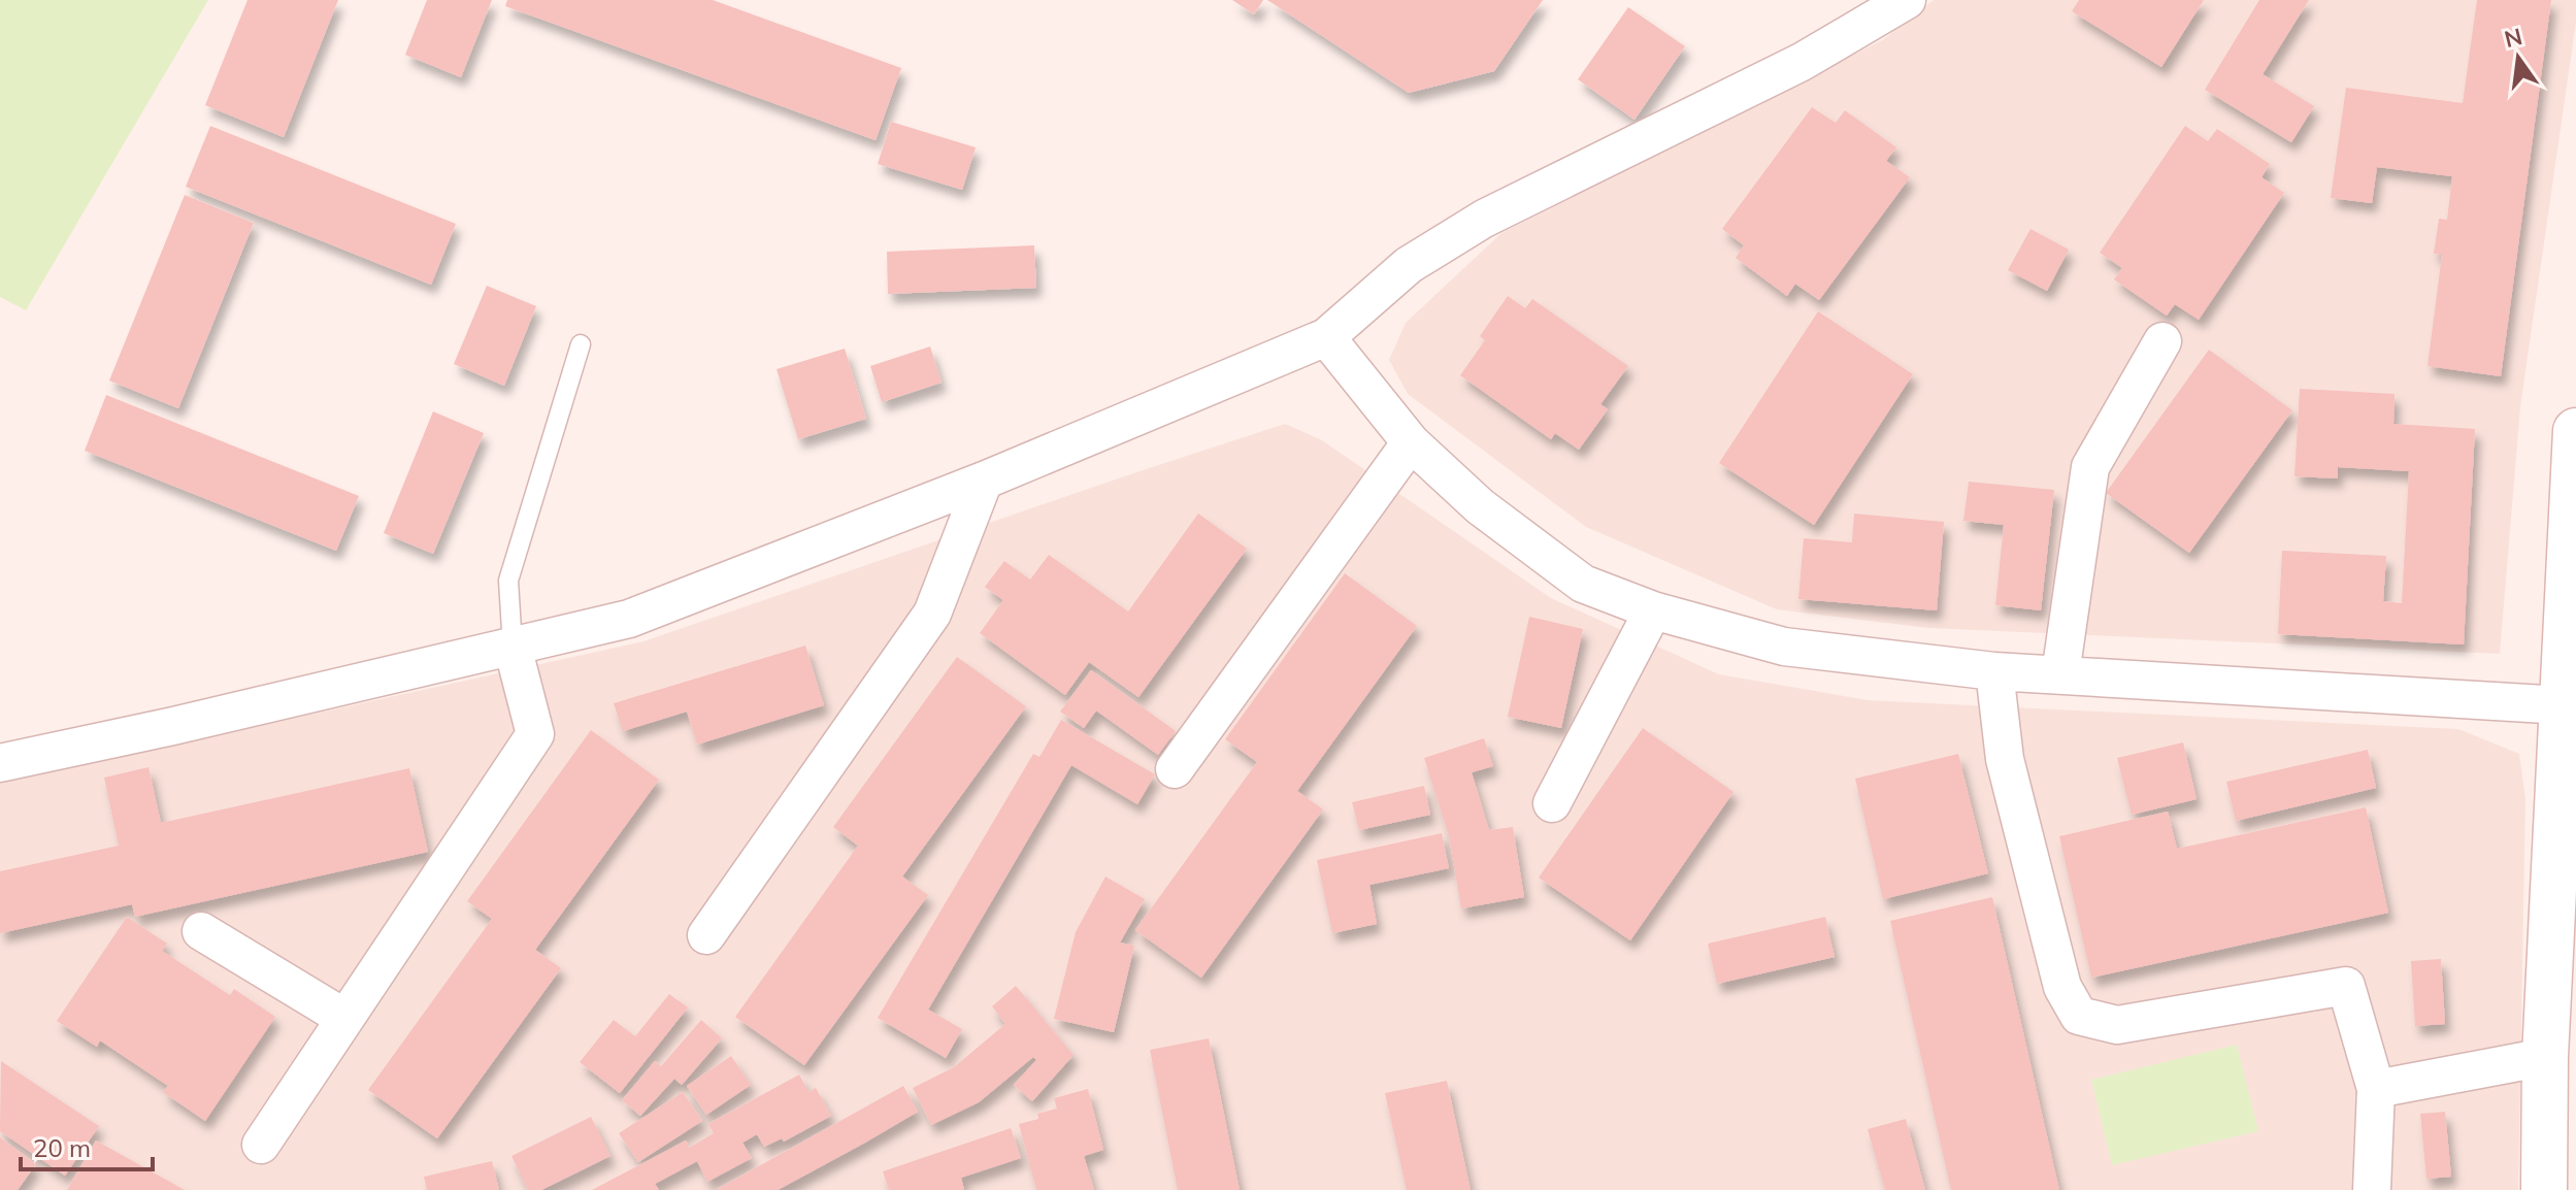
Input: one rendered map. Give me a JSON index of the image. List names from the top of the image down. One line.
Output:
{"scale_bar":"20 m","north":"top"}
